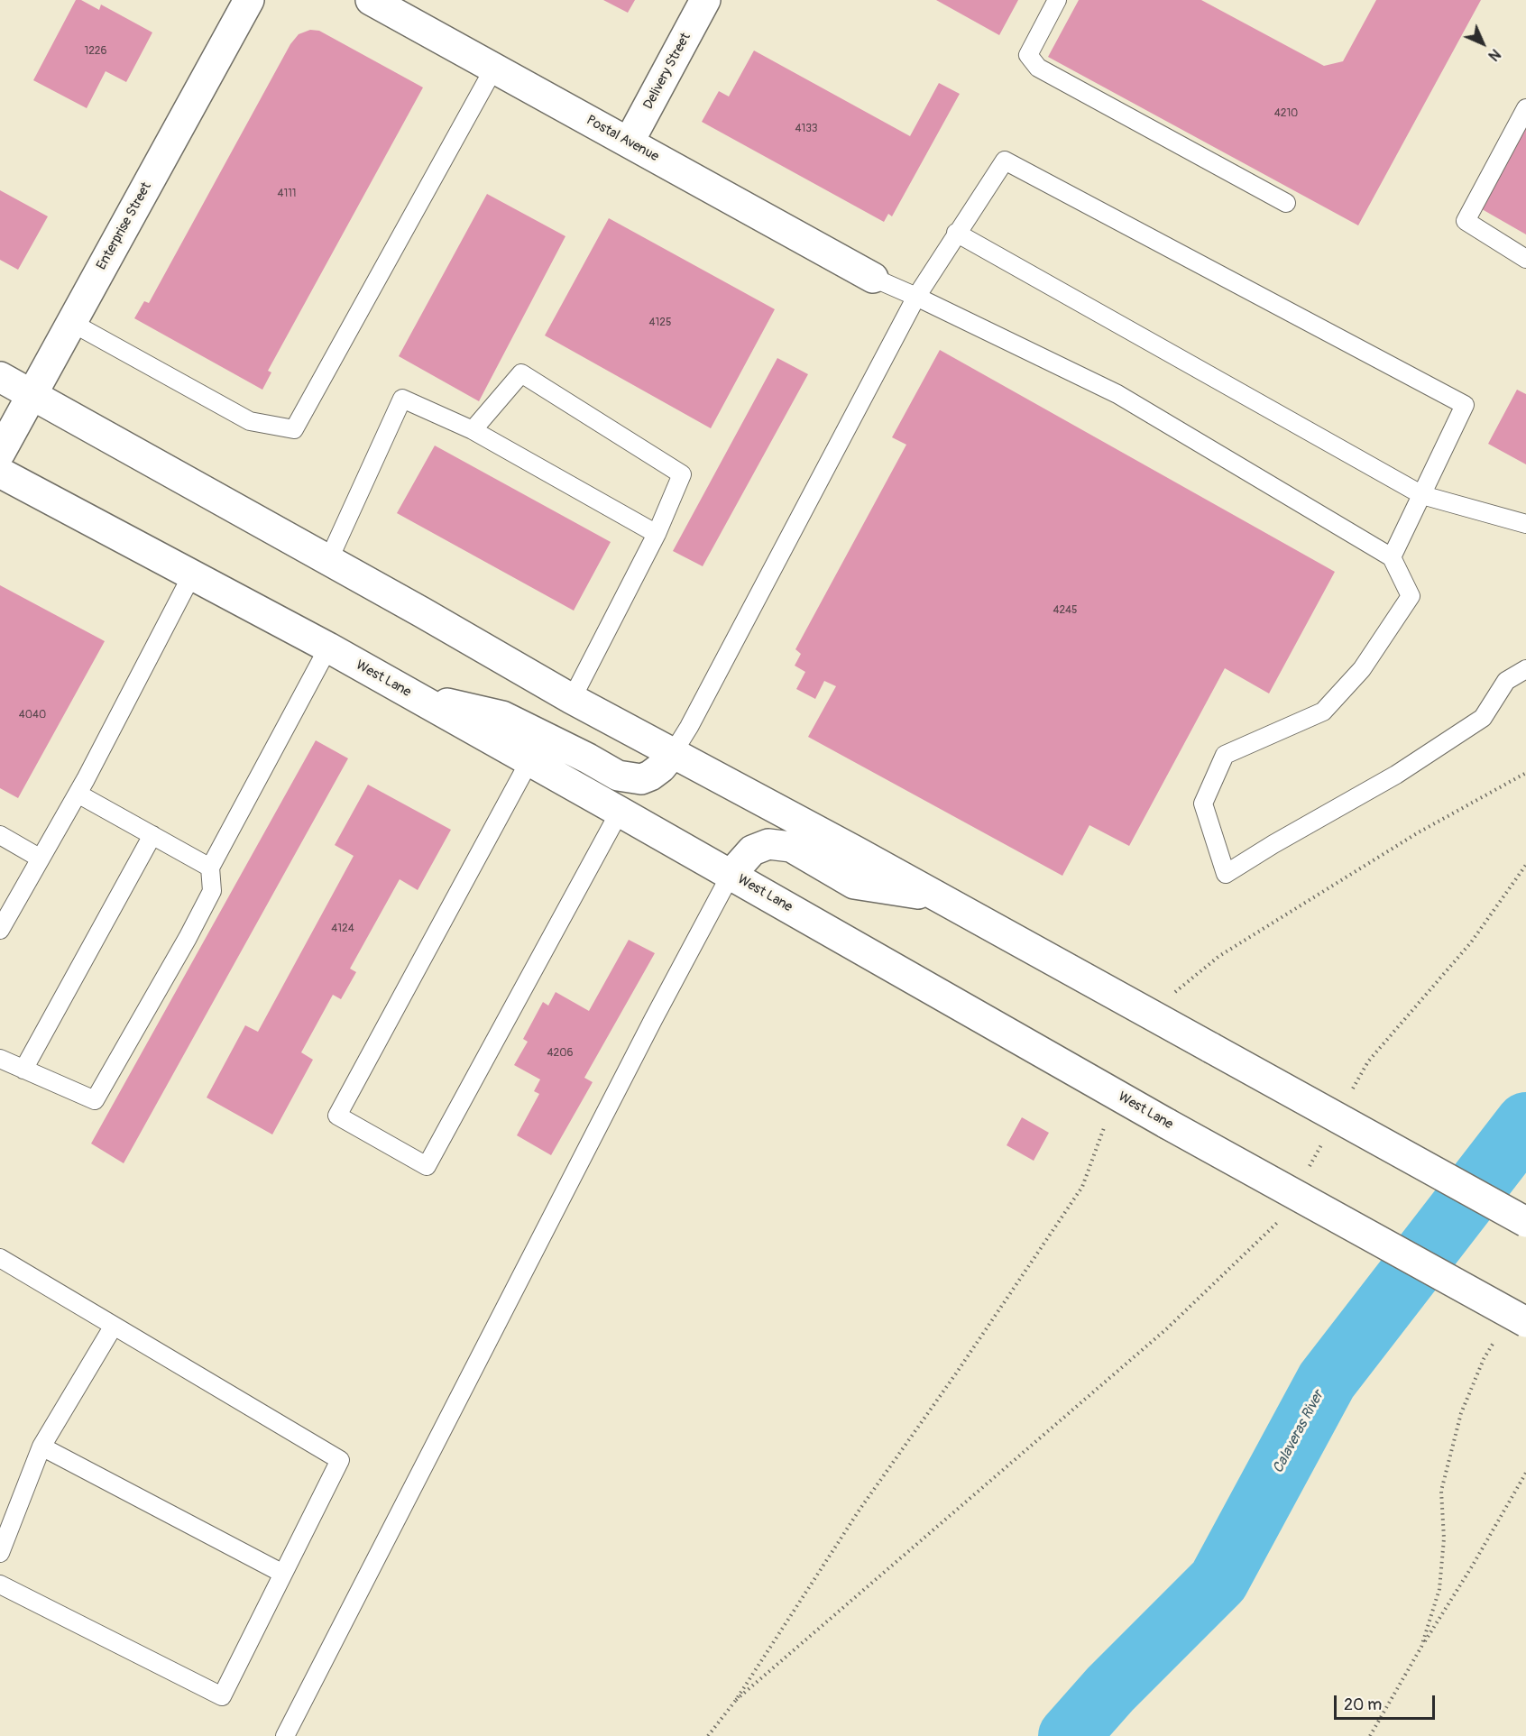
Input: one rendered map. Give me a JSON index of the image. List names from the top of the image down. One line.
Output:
{"streets":{"main road":["Delivery Street","Postal Avenue","Enterprise Street","West Lane"]},"crossings":[["Delivery Street","Postal Avenue"]],"water":["Calaveras River"],"house_numbers":["1226","4210","4133","4111","4125","4245","4040","4124","4206"],"scale_bar":"20 m","north":"bottom right"}
